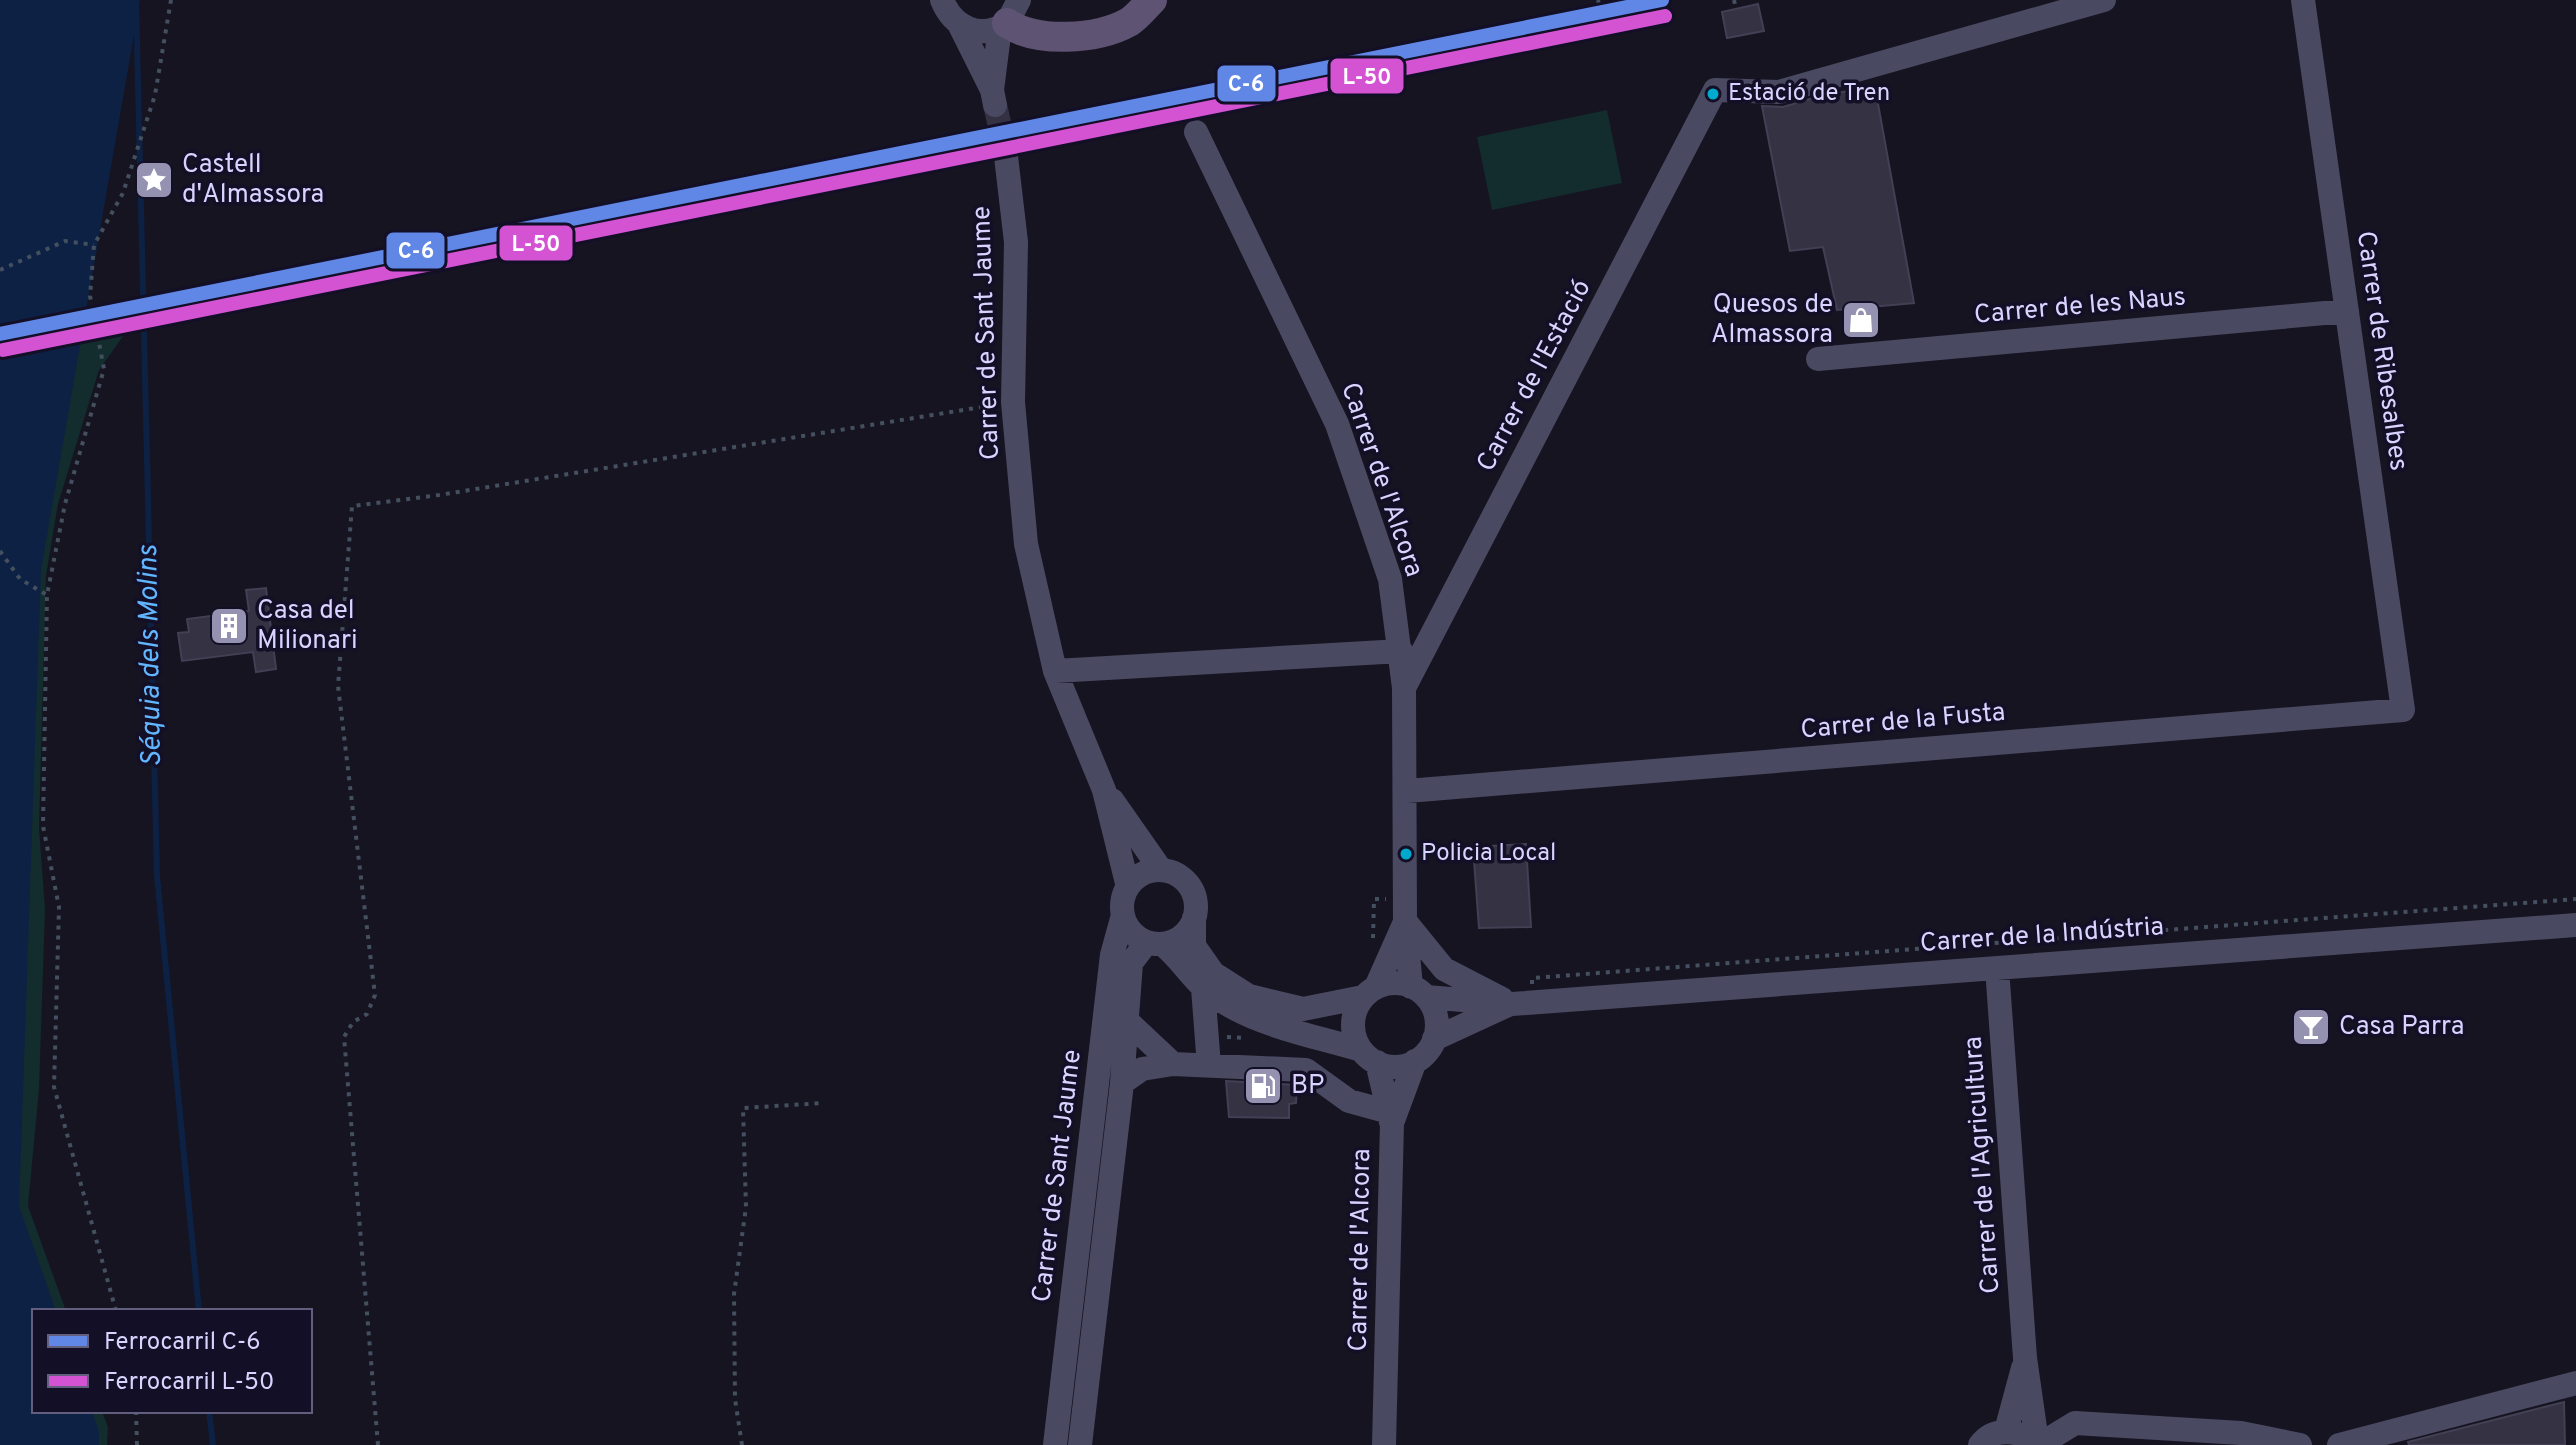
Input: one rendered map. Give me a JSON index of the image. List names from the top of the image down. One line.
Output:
{"streets":{"street":["Carrer de les Naus","Carrer de Sant Jaume","Carrer de Ribesalbes","Carrer de l'Estació","Carrer de l'Alcora","Carrer de la Fusta","Carrer de la Indústria","Carrer de l'Agricultura"]},"crossings":[["Carrer de les Naus","Carrer de Ribesalbes"],["Carrer de Ribesalbes","Carrer de la Fusta"],["Carrer de l'Estació","Carrer de l'Alcora"],["Carrer de l'Alcora","Carrer de la Fusta"],["Carrer de l'Alcora","Carrer de la Indústria"],["Carrer de la Indústria","Carrer de l'Agricultura"]],"water":["Séquia dels Molins"],"places":{"other":["Estació de Tren","Policia Local"],"place":["Castell d'Almassora"],"shop":["Quesos de Almassora"],"building":["Casa del Milionari"],"bar":["Casa Parra"],"fuel station":["BP"]},"lines":["rail line C-6","rail line L-50"],"legend":["Ferrocarril C-6","Ferrocarril L-50"]}
